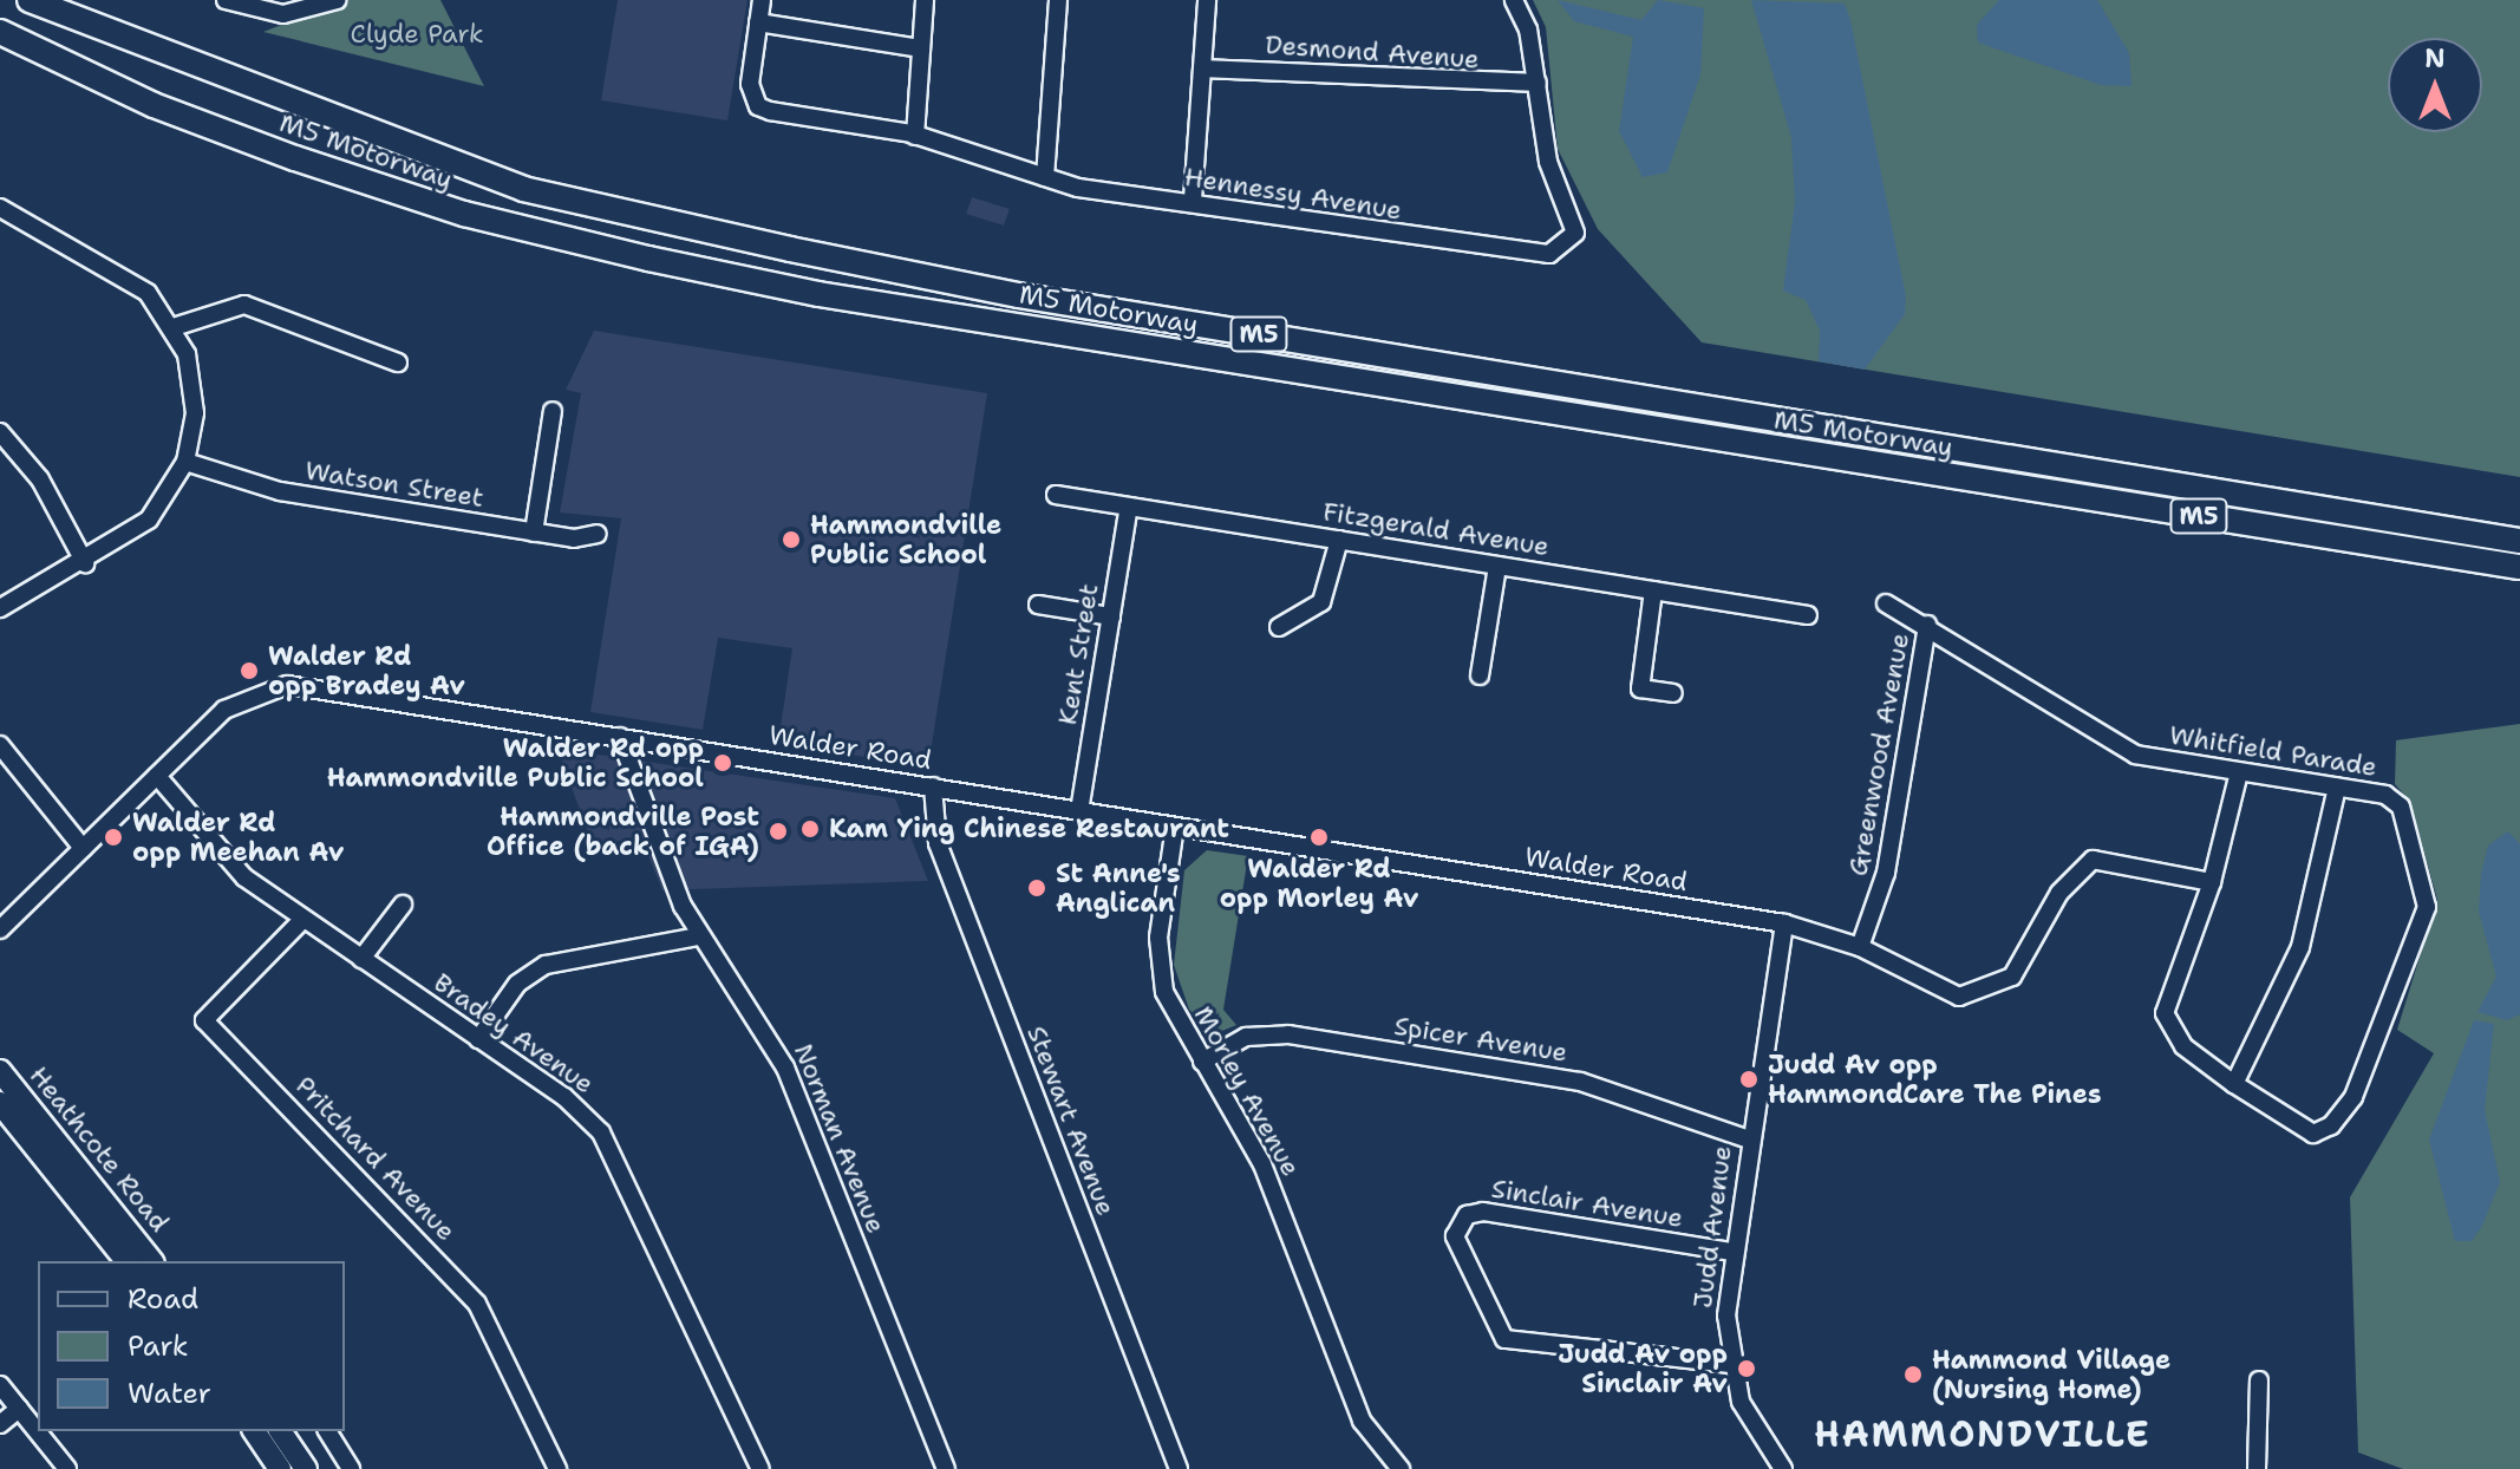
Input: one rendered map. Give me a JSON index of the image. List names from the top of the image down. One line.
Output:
{"streets":{"highway":["M5 Motorway","M5"],"main road":["Heathcote Road"],"street":["Desmond Avenue","Hennessy Avenue","Watson Street","Fitzgerald Avenue","Kent Street","Walder Road","Whitfield Parade","Greenwood Avenue","Bradey Avenue","Spicer Avenue","Morley Avenue","Stewart Avenue","Norman Avenue","Pritchard Avenue","Sinclair Avenue","Judd Avenue"]},"crossings":[["Desmond Avenue","Hennessy Avenue"],["Fitzgerald Avenue","Kent Street"],["Kent Street","Walder Road"],["Walder Road","Greenwood Avenue"],["Walder Road","Bradey Avenue"],["Walder Road","Morley Avenue"],["Walder Road","Stewart Avenue"],["Walder Road","Norman Avenue"],["Walder Road","Judd Avenue"],["Whitfield Parade","Greenwood Avenue"],["Bradey Avenue","Pritchard Avenue"],["Spicer Avenue","Morley Avenue"],["Spicer Avenue","Judd Avenue"],["Sinclair Avenue","Judd Avenue"]],"districts":["HAMMONDVILLE"],"parks":["Clyde Park"],"places":["Hammondville Public School","Walder Rd opp Bradey Av","Walder Rd opp Hammondville Public School","Kam Ying Chinese Restaurant","Hammondville Post Office (back of IGA)","Walder Rd opp Meehan Av","Walder Rd opp Morley Av","St Anne's Anglican","Judd Av opp HammondCare The Pines","Judd Av opp Sinclair Av","Hammond Village (Nursing Home)"],"legend":["Road","Park","Water"],"north":"top"}
